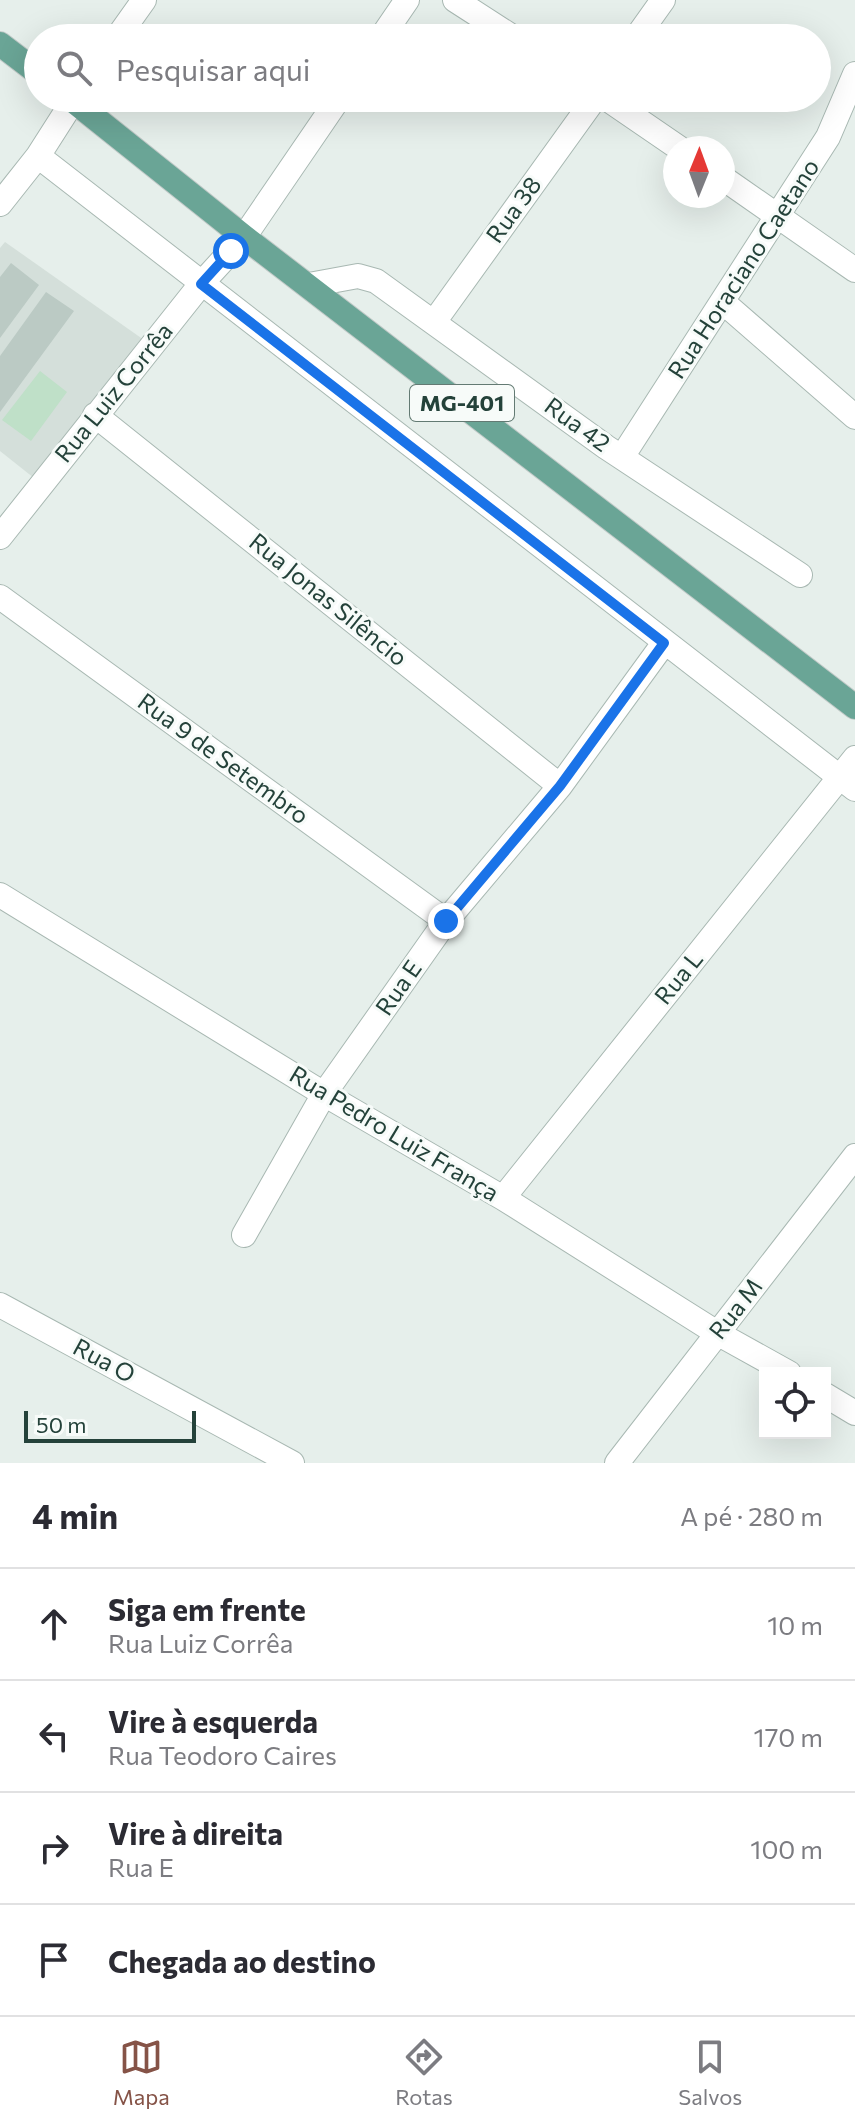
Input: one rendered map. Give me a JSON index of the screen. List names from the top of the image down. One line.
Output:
{"streets":{"main road":["MG-401"],"street":["Rua 38","Rua Horaciano Caetano","Rua Luiz Corrêa","Rua 42","Rua Jonas Silêncio","Rua 9 de Setembro","Rua L","Rua E","Rua Pedro Luiz França","Rua M","Rua O"]},"crossings":[["Rua 38","Rua 42"],["Rua Horaciano Caetano","Rua 42"],["Rua Luiz Corrêa","MG-401"],["Rua Luiz Corrêa","Rua Jonas Silêncio"],["MG-401","Rua 42"],["Rua Jonas Silêncio","Rua E"],["Rua 9 de Setembro","Rua E"],["Rua L","Rua Pedro Luiz França"],["Rua E","Rua Pedro Luiz França"],["Rua Pedro Luiz França","Rua M"]],"scale_bar":"50 m","north":"top","page":{"search":"Pesquisar aqui","scale":"50 m","heading":["4 min","A pé · 280 m"],"list":[["Siga em frente","Rua Luiz Corrêa","10 m"],["Vire à esquerda","Rua Teodoro Caires","170 m"],["Vire à direita","Rua E","100 m"],"Chegada ao destino"],"nav":["Mapa","Rotas","Salvos"]}}
